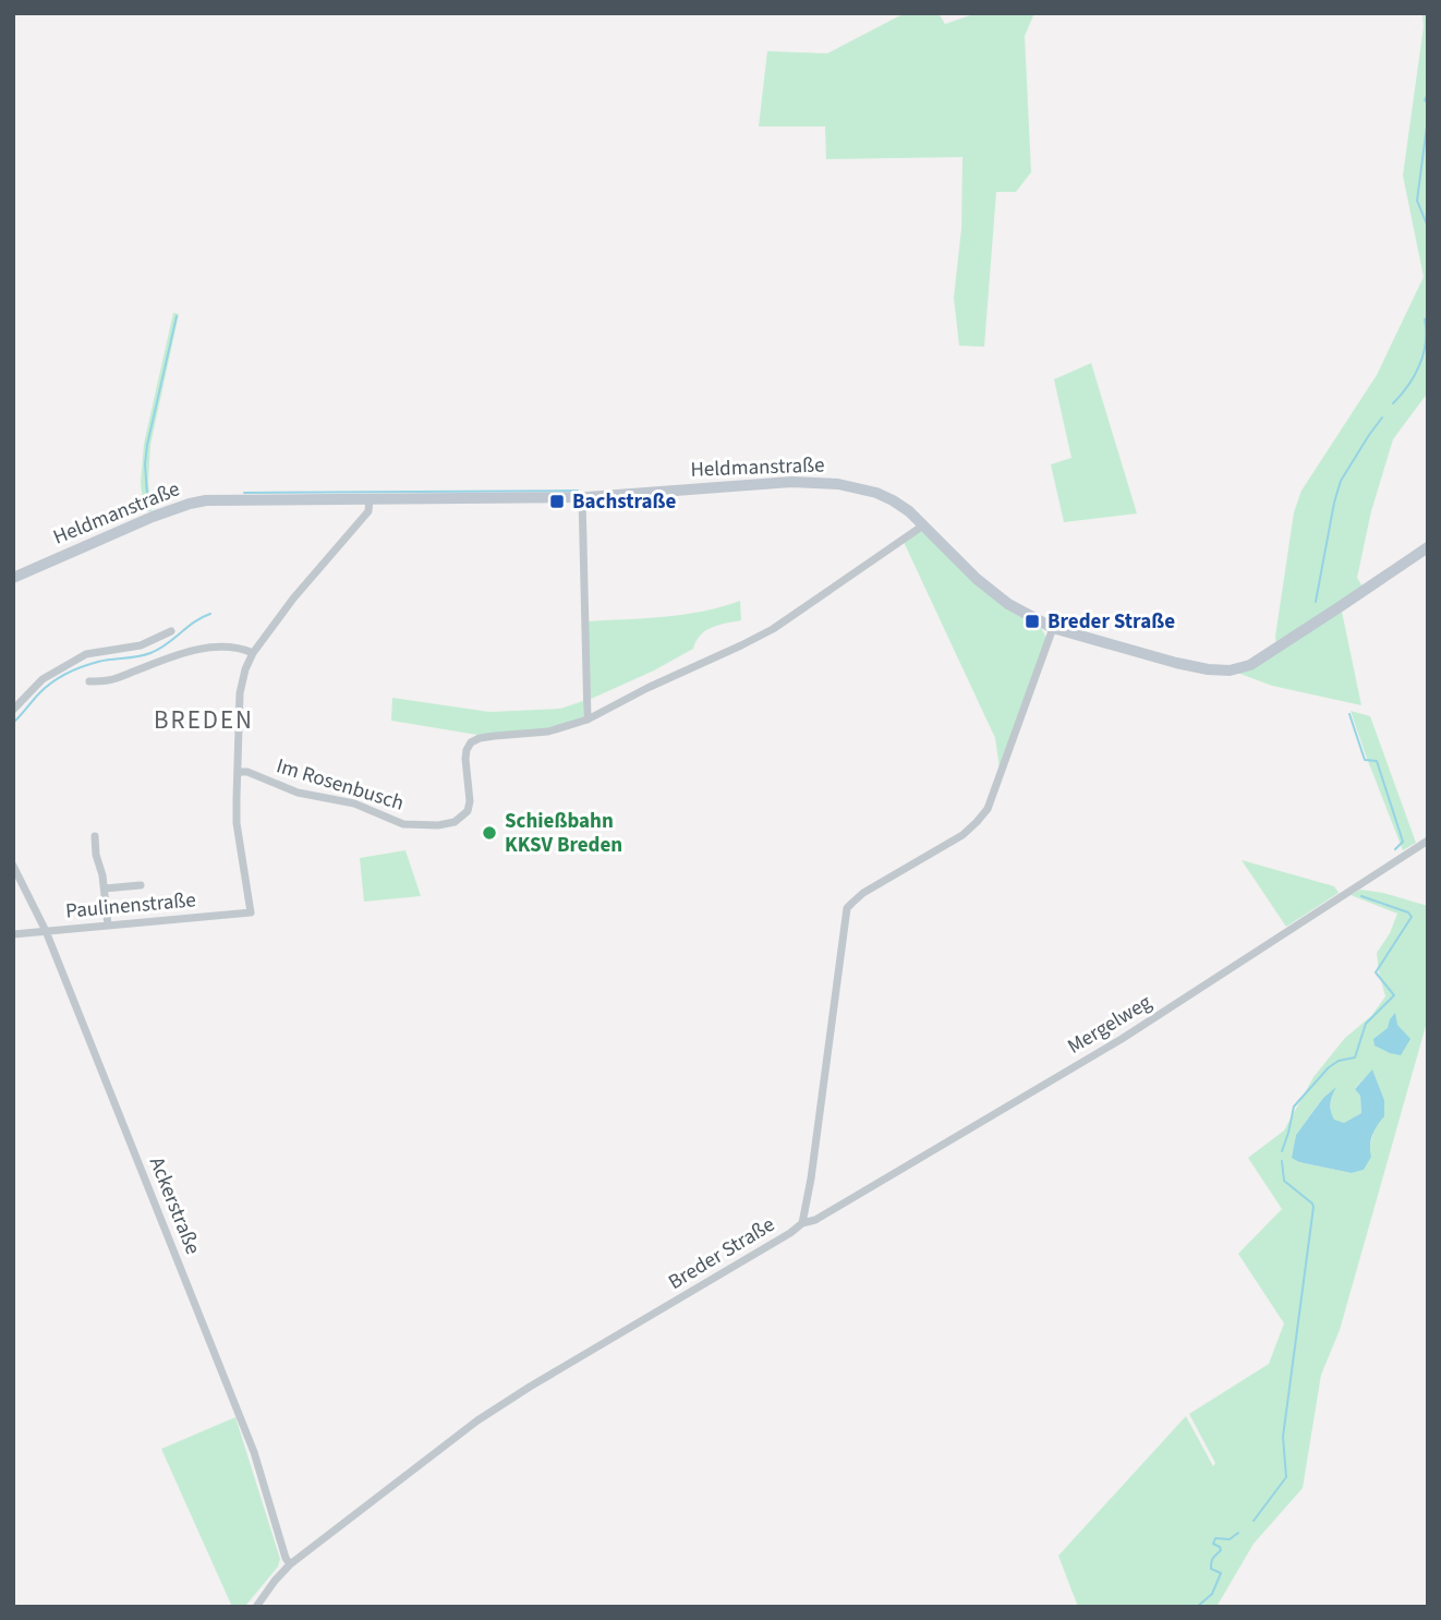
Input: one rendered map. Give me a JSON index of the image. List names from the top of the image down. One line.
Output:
{"streets":{"main road":["Heldmanstraße"],"street":["Im Rosenbusch","Paulinenstraße","Mergelweg","Ackerstraße","Breder Straße"]},"crossings":[["Heldmanstraße","Breder Straße"],["Im Rosenbusch","Paulinenstraße"],["Paulinenstraße","Ackerstraße"],["Mergelweg","Breder Straße"],["Ackerstraße","Breder Straße"]],"districts":["BREDEN"],"places":{"transit":["Bachstraße","Breder Straße"],"other":["Schießbahn KKSV Breden"]}}
